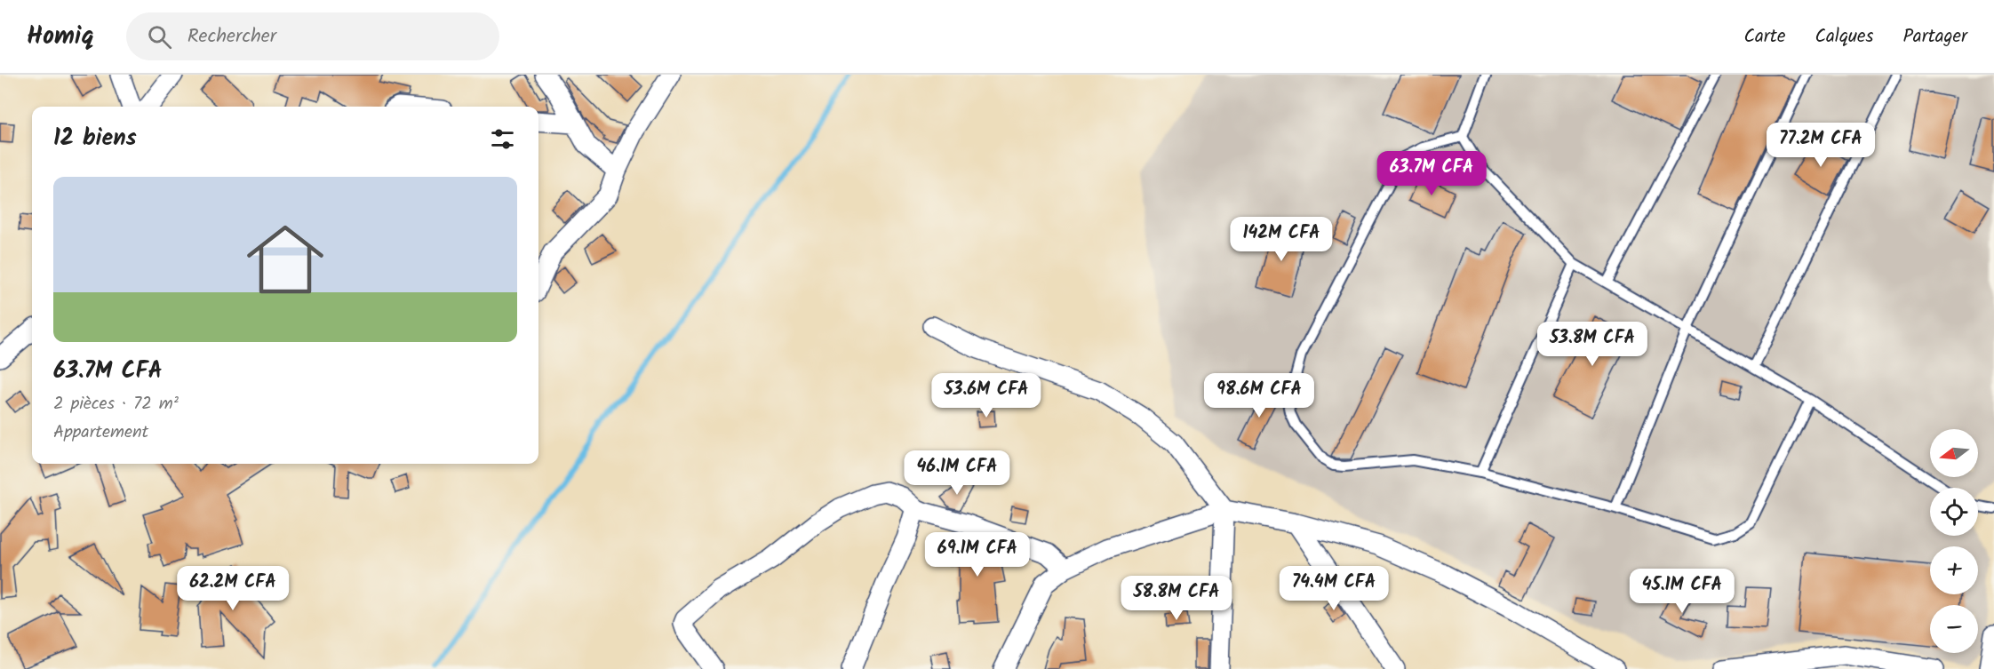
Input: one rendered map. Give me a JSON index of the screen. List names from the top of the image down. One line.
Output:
{"north":"left","page":{"header":"Homiq","search":"Rechercher","nav":["Carte","Calques","Partager"],"heading":"12 biens","price":["77.2M CFA","63.7M CFA","142M CFA","53.8M CFA","53.6M CFA","98.6M CFA","46.1M CFA","69.1M CFA","62.2M CFA","74.4M CFA","45.1M CFA","58.8M CFA"],"list":[{"name":"63.7M CFA","note":"2 pièces · 72 m² · Appartement"}],"map_buttons":["+","−"]}}
